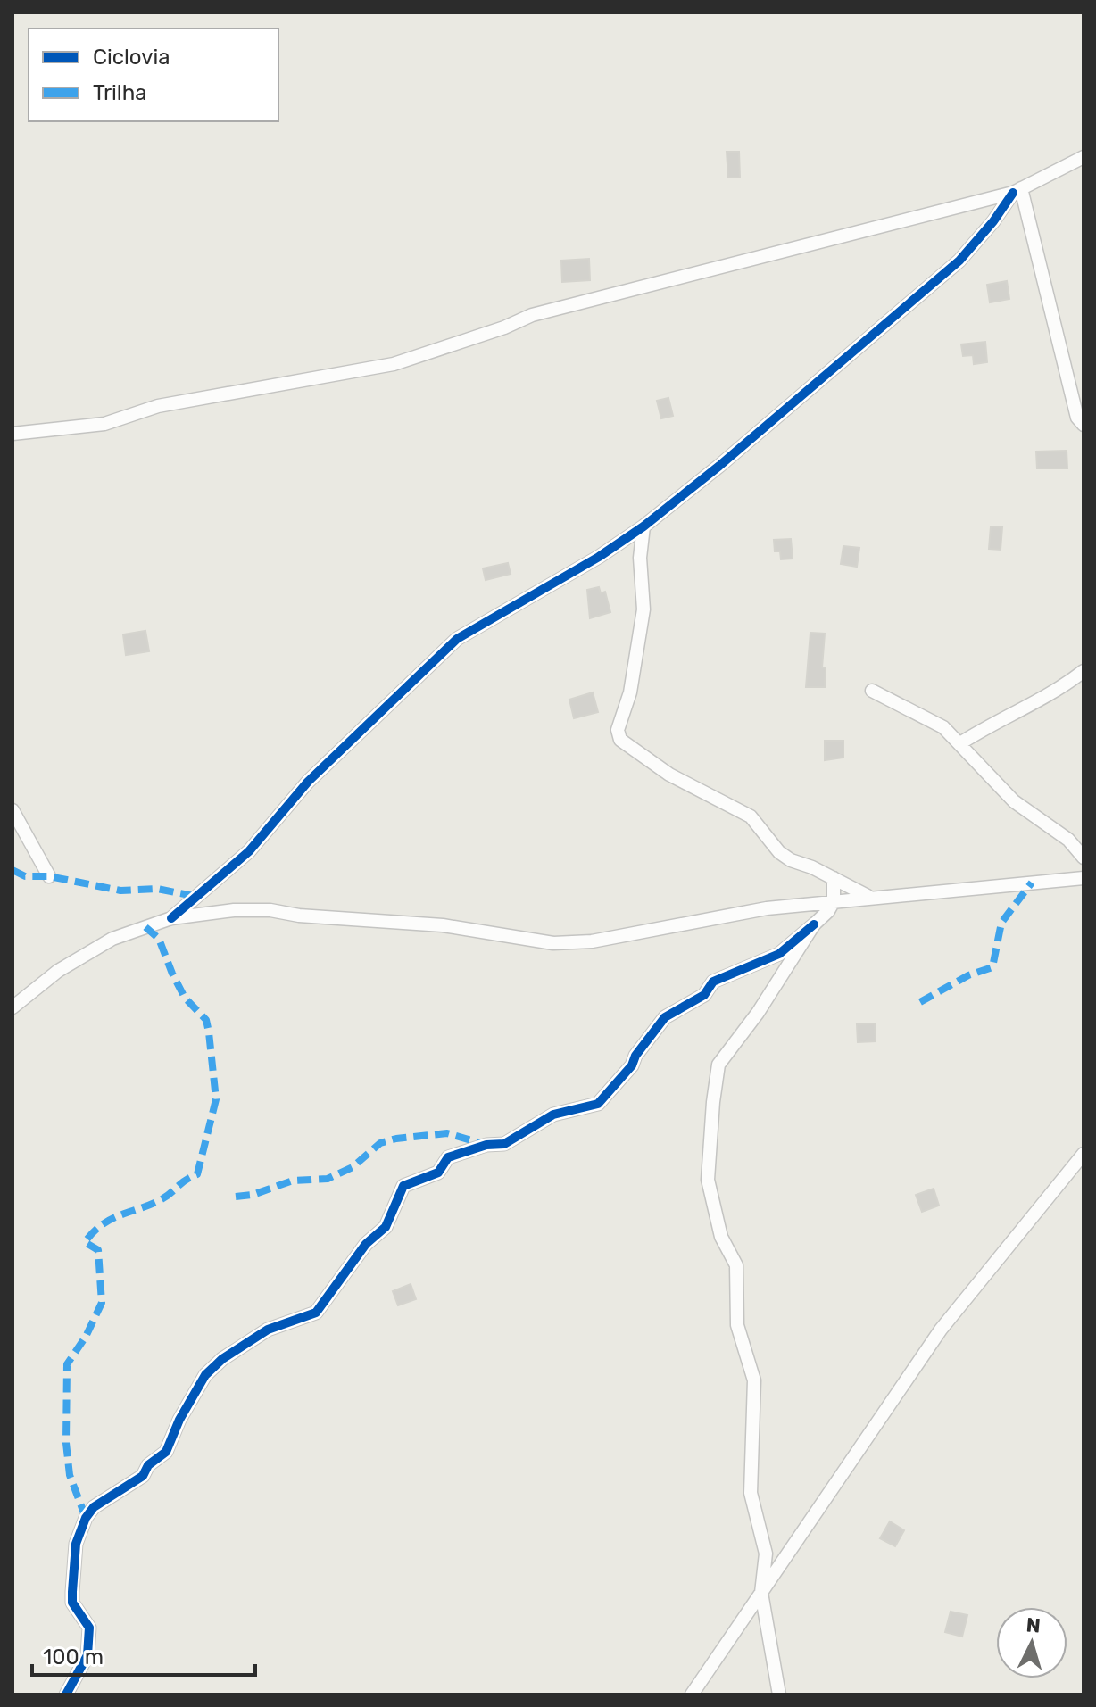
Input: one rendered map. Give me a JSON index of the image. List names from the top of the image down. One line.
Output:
{"legend":["Ciclovia","Trilha"],"scale_bar":"100 m","north":"top"}
